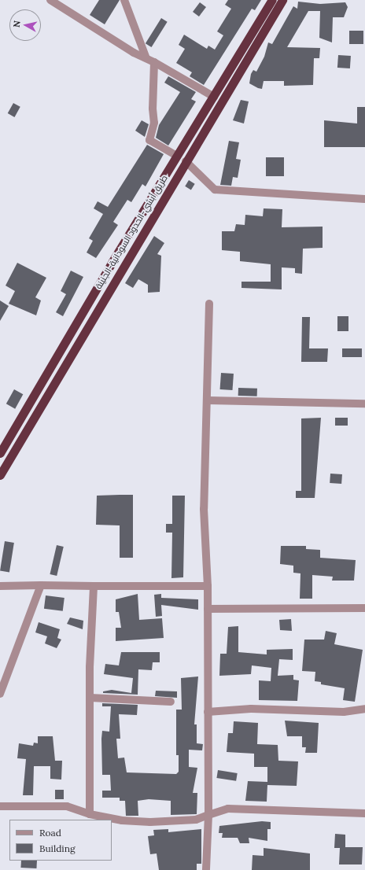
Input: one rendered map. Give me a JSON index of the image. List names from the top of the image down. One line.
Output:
{"streets":{"highway":["طريق أبشي-الحدود السودانية-الجنينة"]},"legend":["Road","Building"],"north":"left"}
